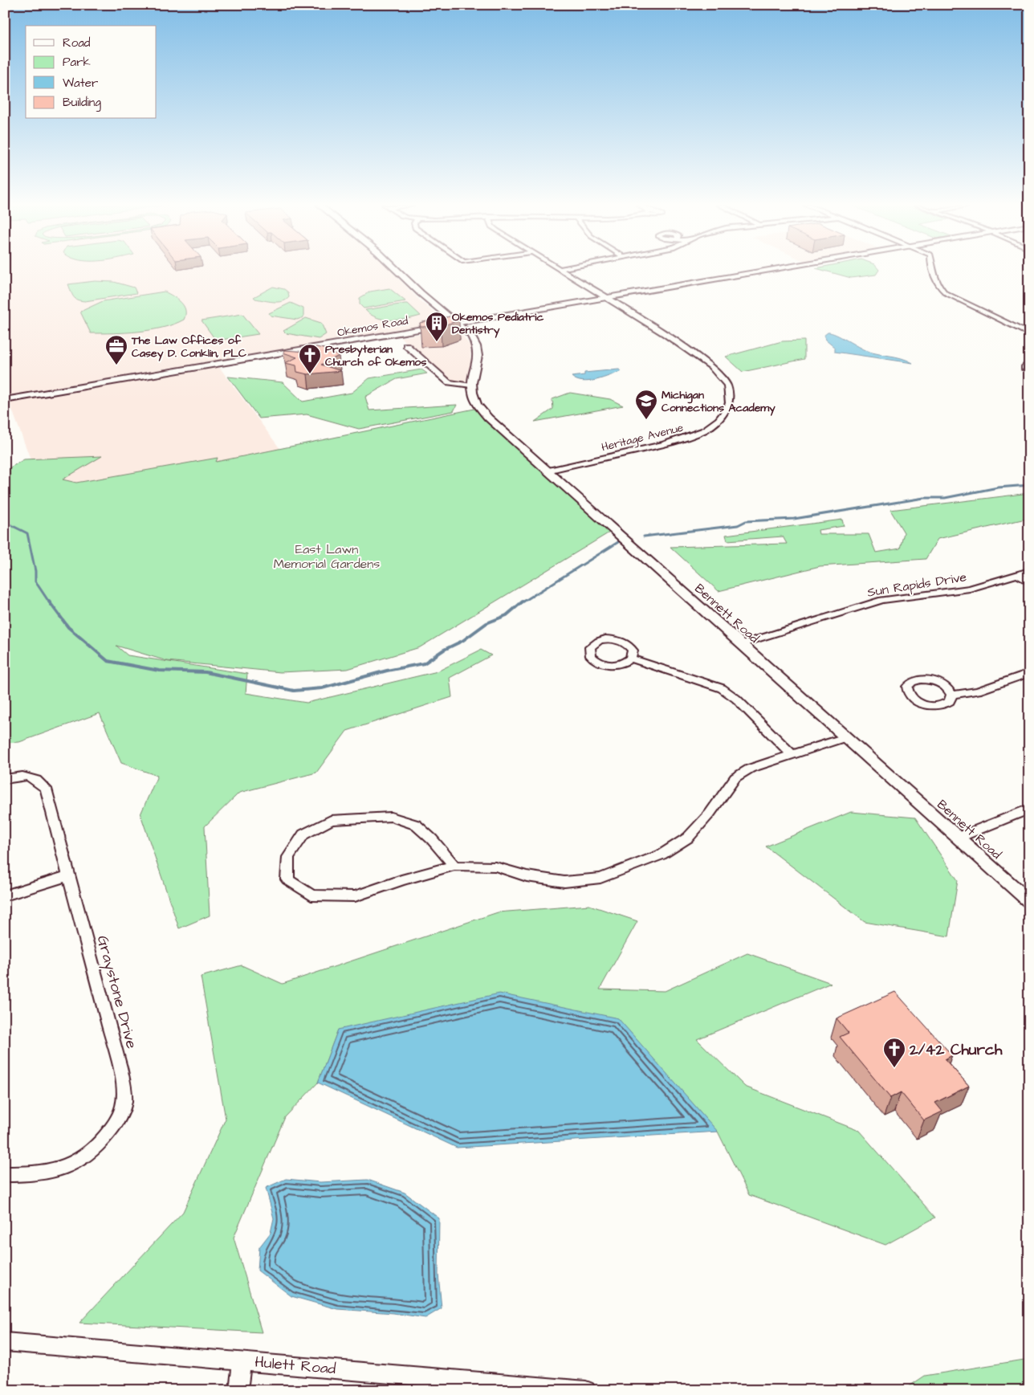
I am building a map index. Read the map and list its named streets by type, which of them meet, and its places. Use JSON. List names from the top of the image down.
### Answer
{
  "streets": {
    "main road": ["Okemos Road"],
    "street": [
      "Heritage Avenue",
      "Sun Rapids Drive",
      "Bennett Road",
      "Graystone Drive",
      "Hulett Road"
    ]
  },
  "crossings": [
    ["Okemos Road", "Heritage Avenue"],
    ["Heritage Avenue", "Bennett Road"],
    ["Sun Rapids Drive", "Bennett Road"]
  ],
  "parks": ["East Lawn Memorial Gardens"],
  "places": {
    "building": ["Okemos Pediatric Dentistry"],
    "office": ["The Law Offices of Casey D. Conklin, PLC"],
    "church": ["Presbyterian Church of Okemos", "2/42 Church"],
    "school or university": ["Michigan Connections Academy"]
  },
  "legend": [
    "Road",
    "Park",
    "Water",
    "Building"
  ]
}
